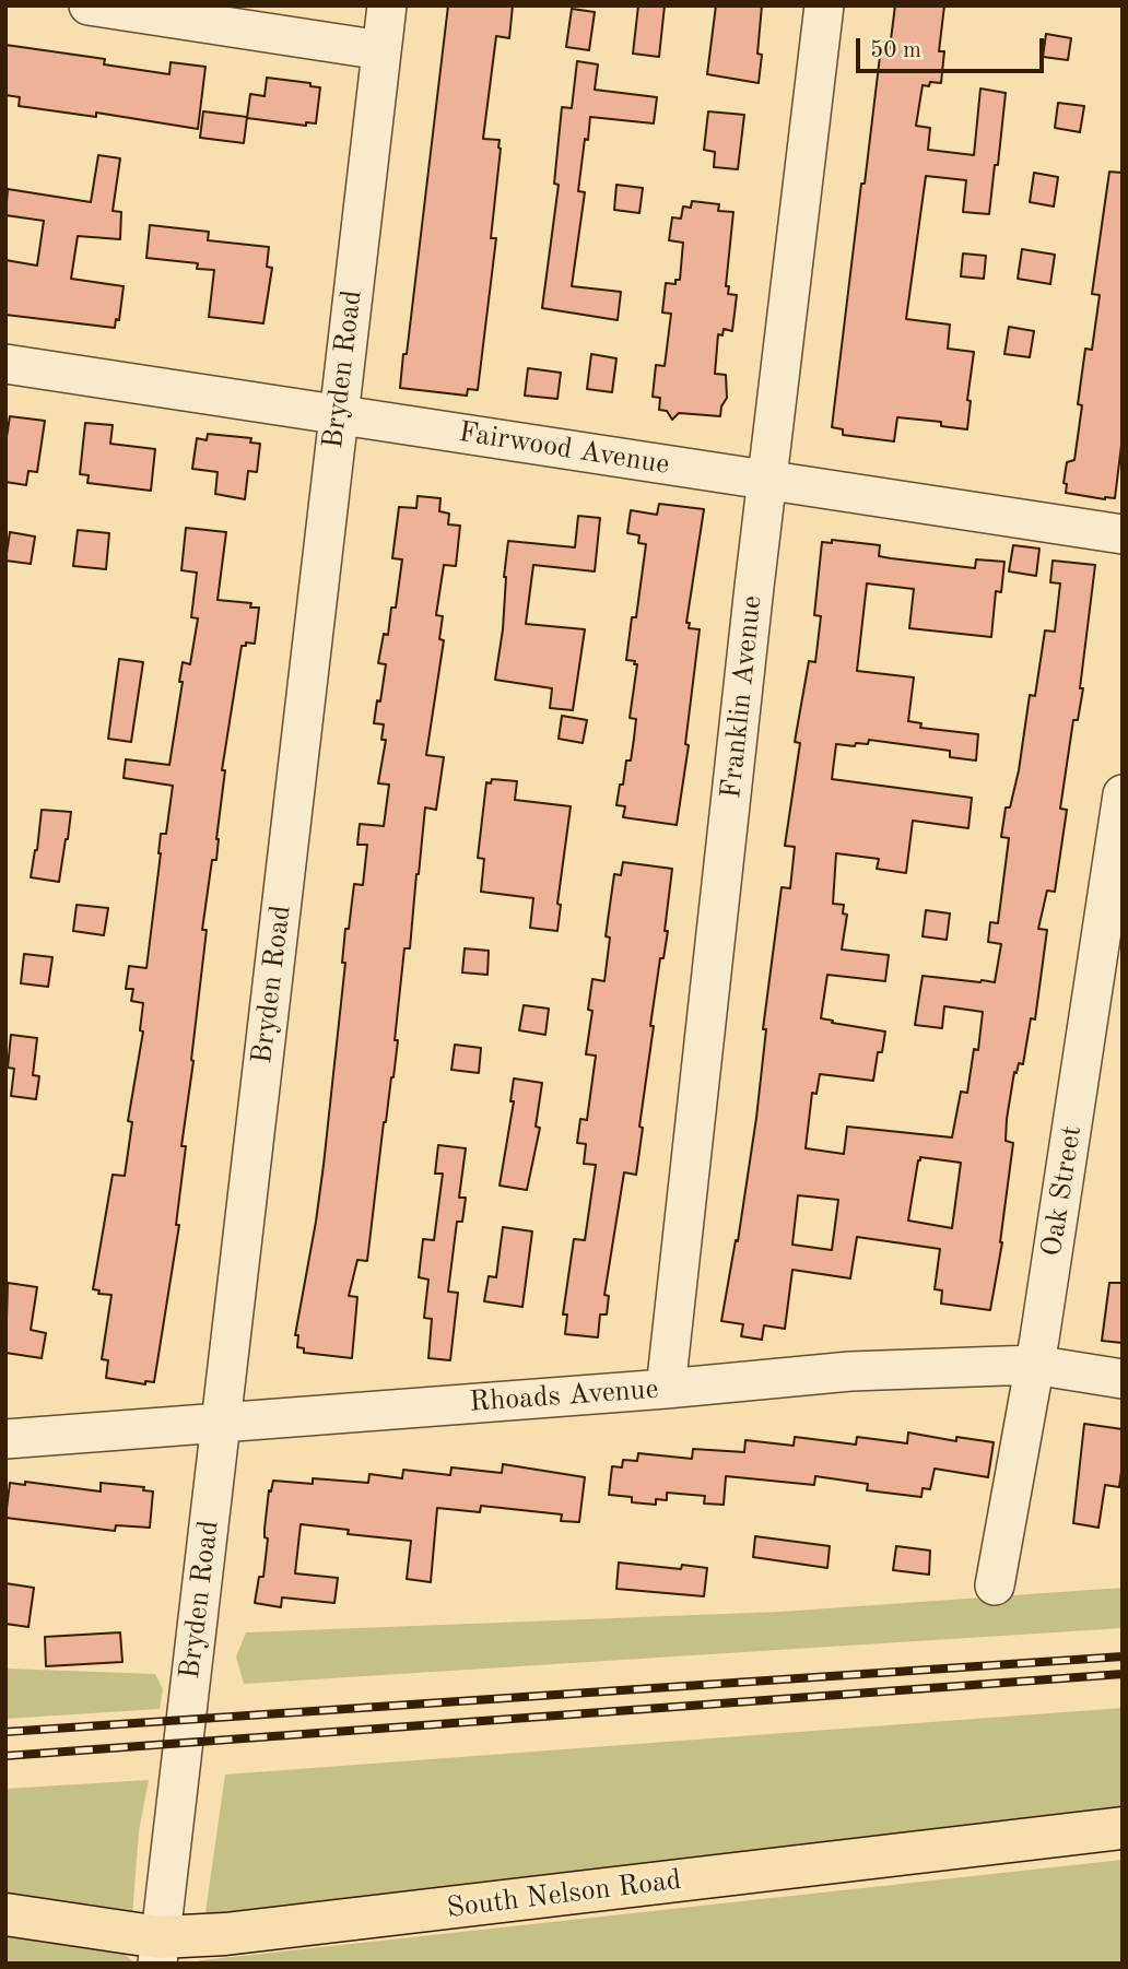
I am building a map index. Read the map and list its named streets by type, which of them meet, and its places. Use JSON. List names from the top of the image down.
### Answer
{
  "streets": {
    "main road": ["South Nelson Road"],
    "street": [
      "Bryden Road",
      "Fairwood Avenue",
      "Franklin Avenue",
      "Oak Street",
      "Rhoads Avenue"
    ]
  },
  "crossings": [
    ["Bryden Road", "Fairwood Avenue"],
    ["Bryden Road", "Rhoads Avenue"],
    ["Bryden Road", "South Nelson Road"],
    ["Fairwood Avenue", "Franklin Avenue"],
    ["Franklin Avenue", "Rhoads Avenue"],
    ["Oak Street", "Rhoads Avenue"]
  ],
  "scale_bar": "50 m"
}
